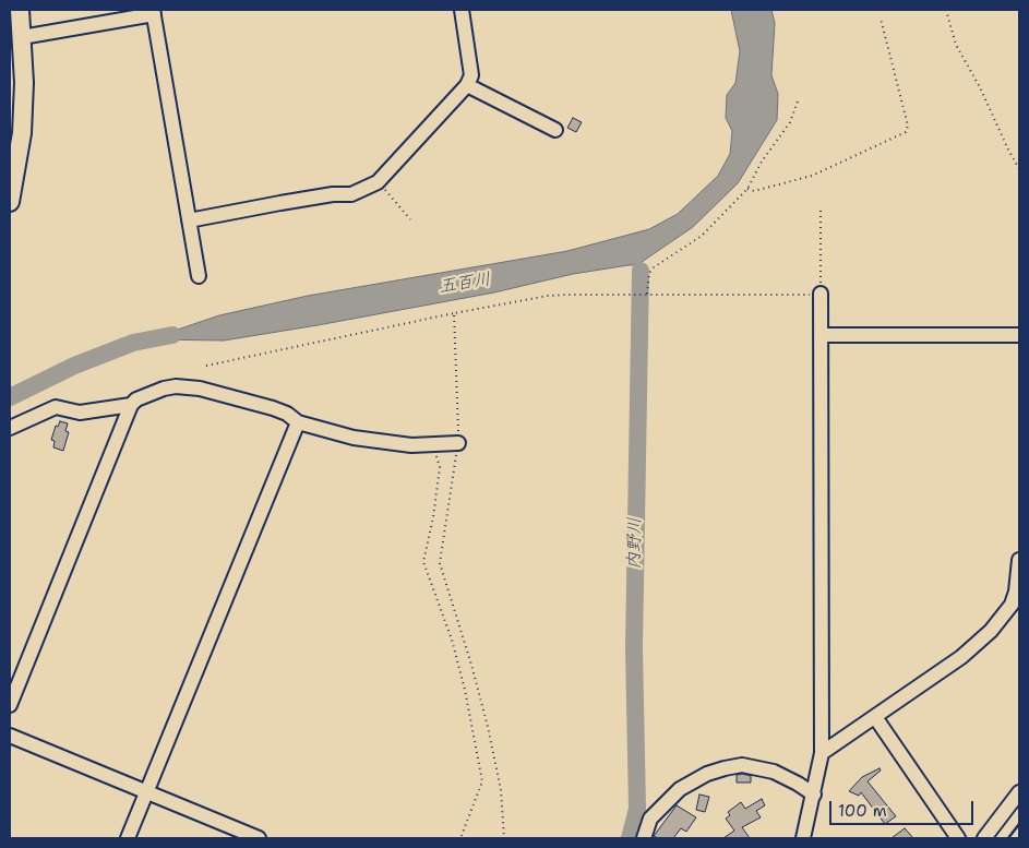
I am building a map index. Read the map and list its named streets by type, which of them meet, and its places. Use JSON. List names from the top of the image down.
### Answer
{
  "water": ["五百川", "内野川"],
  "scale_bar": "100 m"
}
